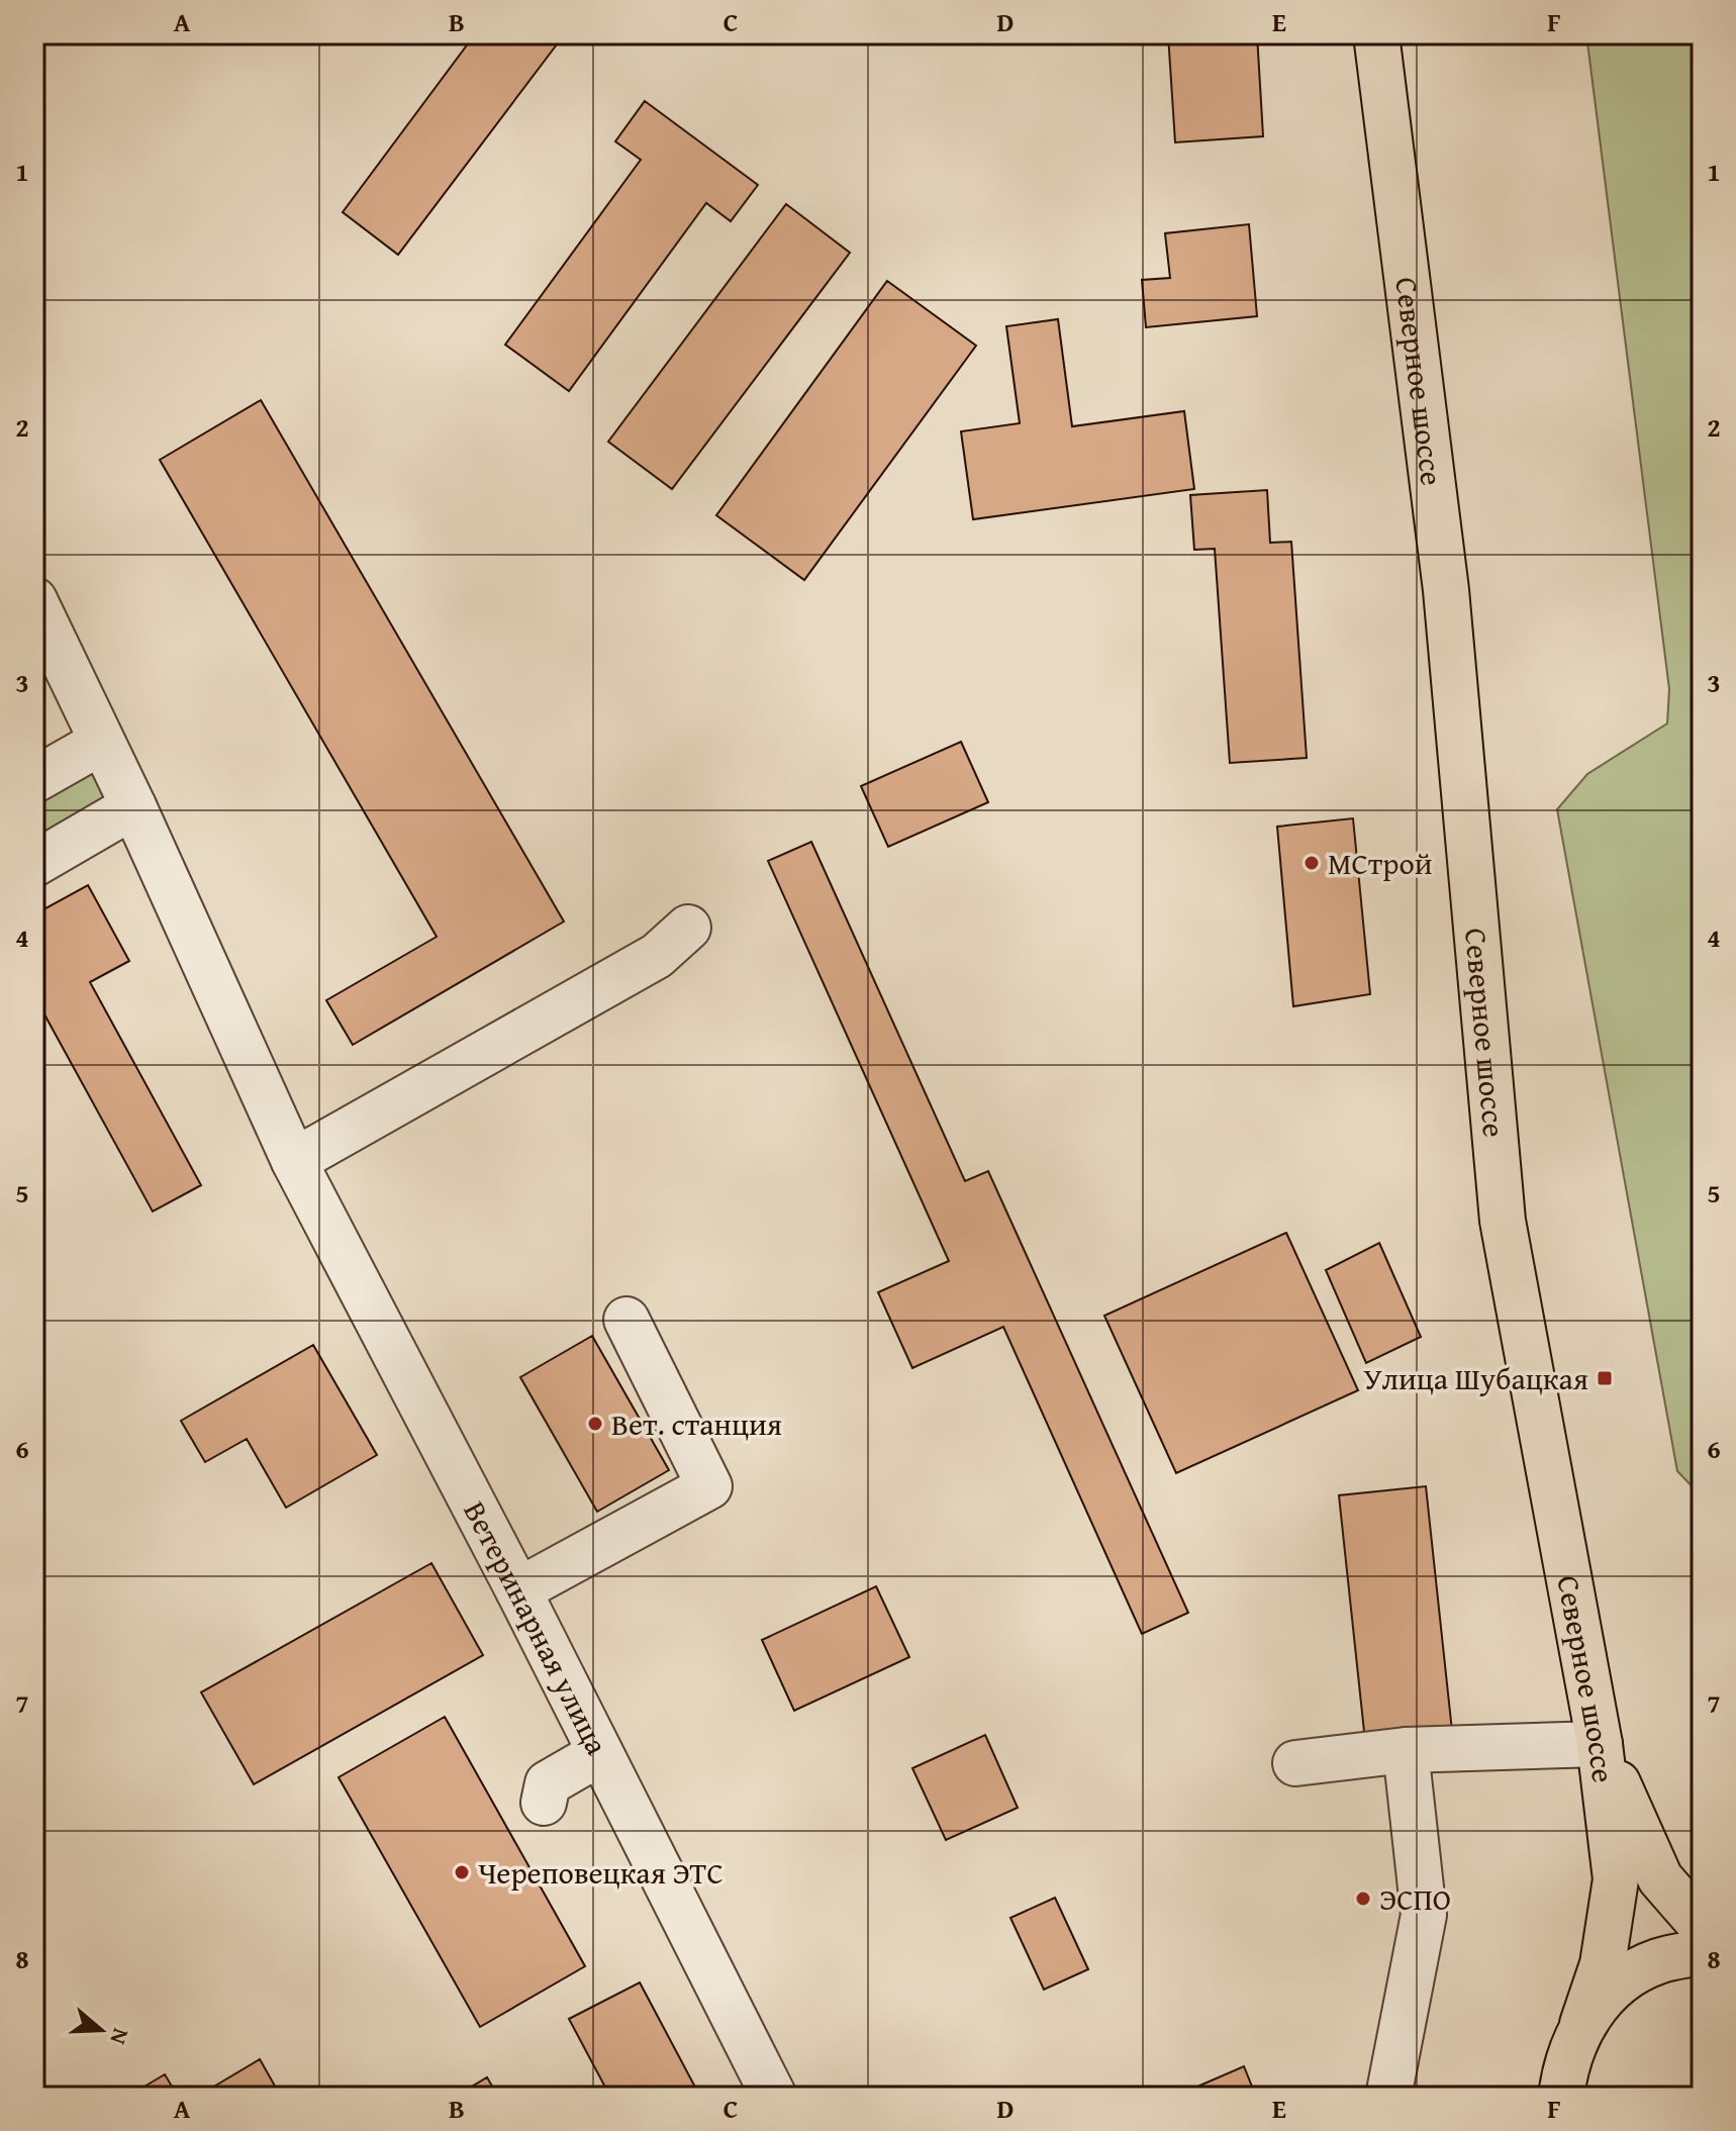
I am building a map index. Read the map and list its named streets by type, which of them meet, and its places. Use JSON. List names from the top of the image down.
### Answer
{
  "streets": {
    "main road": ["Северное шоссе"],
    "street": ["Ветеринарная улица"]
  },
  "places": {
    "other": [
      "МСтрой",
      "Вет. станция",
      "Череповецкая ЭТС",
      "ЭСПО"
    ],
    "transit": ["Улица Шубацкая"]
  },
  "north": "right",
  "grid": {
    "columns": [
      "A",
      "B",
      "C",
      "D",
      "E",
      "F"
    ],
    "rows": [
      "1",
      "2",
      "3",
      "4",
      "5",
      "6",
      "7",
      "8"
    ]
  }
}
